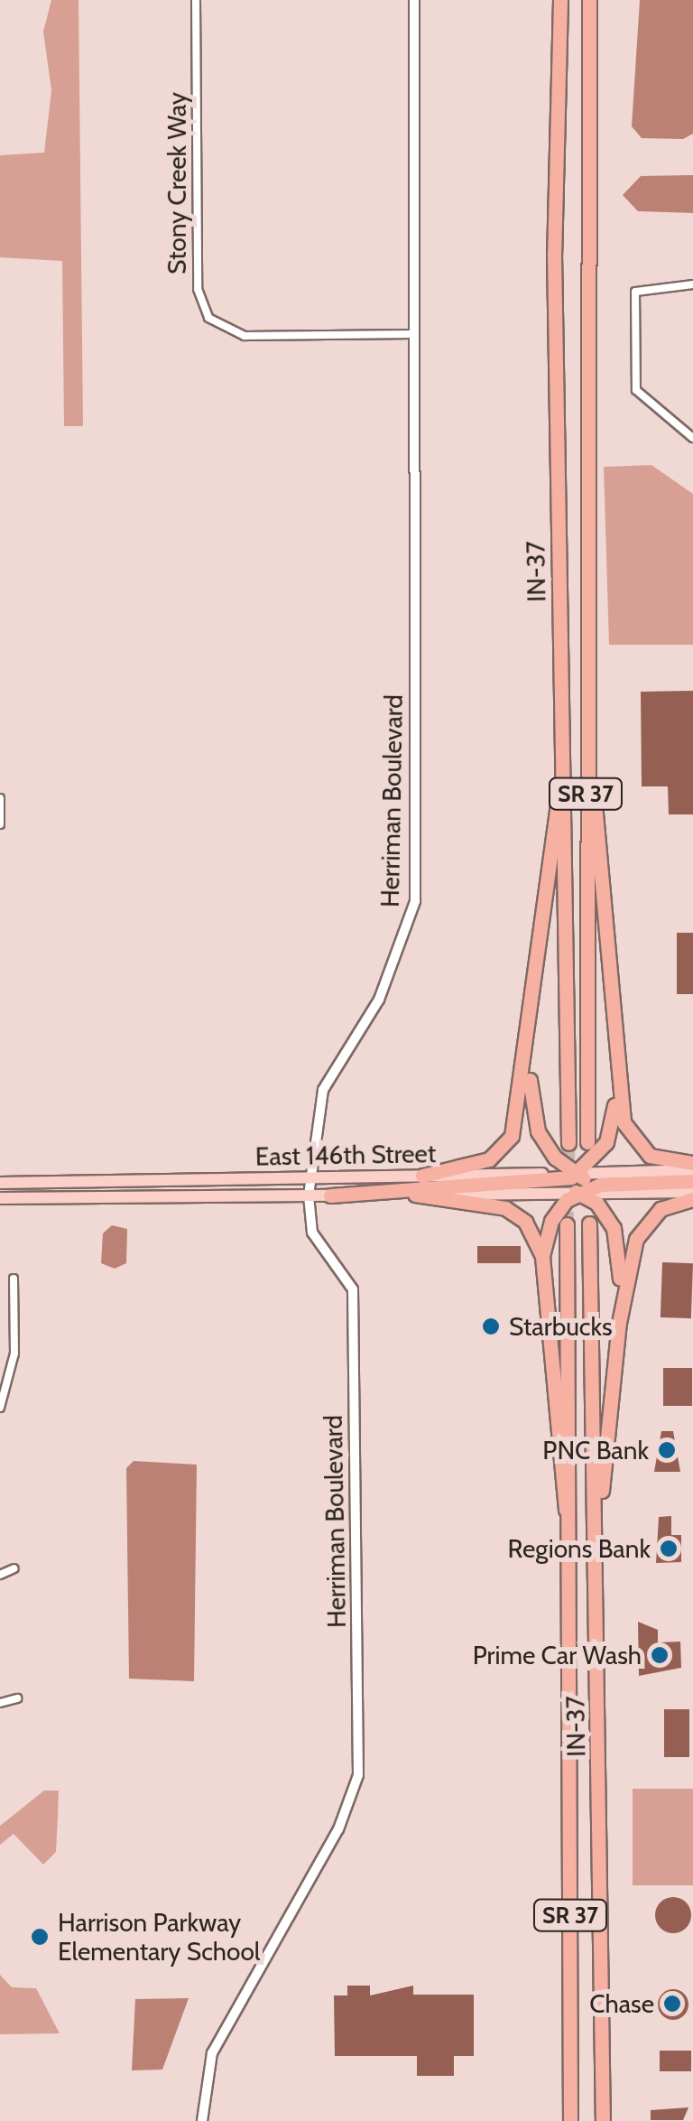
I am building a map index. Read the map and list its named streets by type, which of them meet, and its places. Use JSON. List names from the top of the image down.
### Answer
{
  "streets": {
    "highway": ["IN-37", "SR 37"],
    "main road": ["East 146th Street"],
    "street": ["Stony Creek Way", "Herriman Boulevard"]
  },
  "crossings": [
    ["Stony Creek Way", "Herriman Boulevard"],
    ["Herriman Boulevard", "East 146th Street"]
  ],
  "places": [
    "Starbucks",
    "PNC Bank",
    "Regions Bank",
    "Prime Car Wash",
    "Harrison Parkway Elementary School",
    "Chase"
  ]
}
